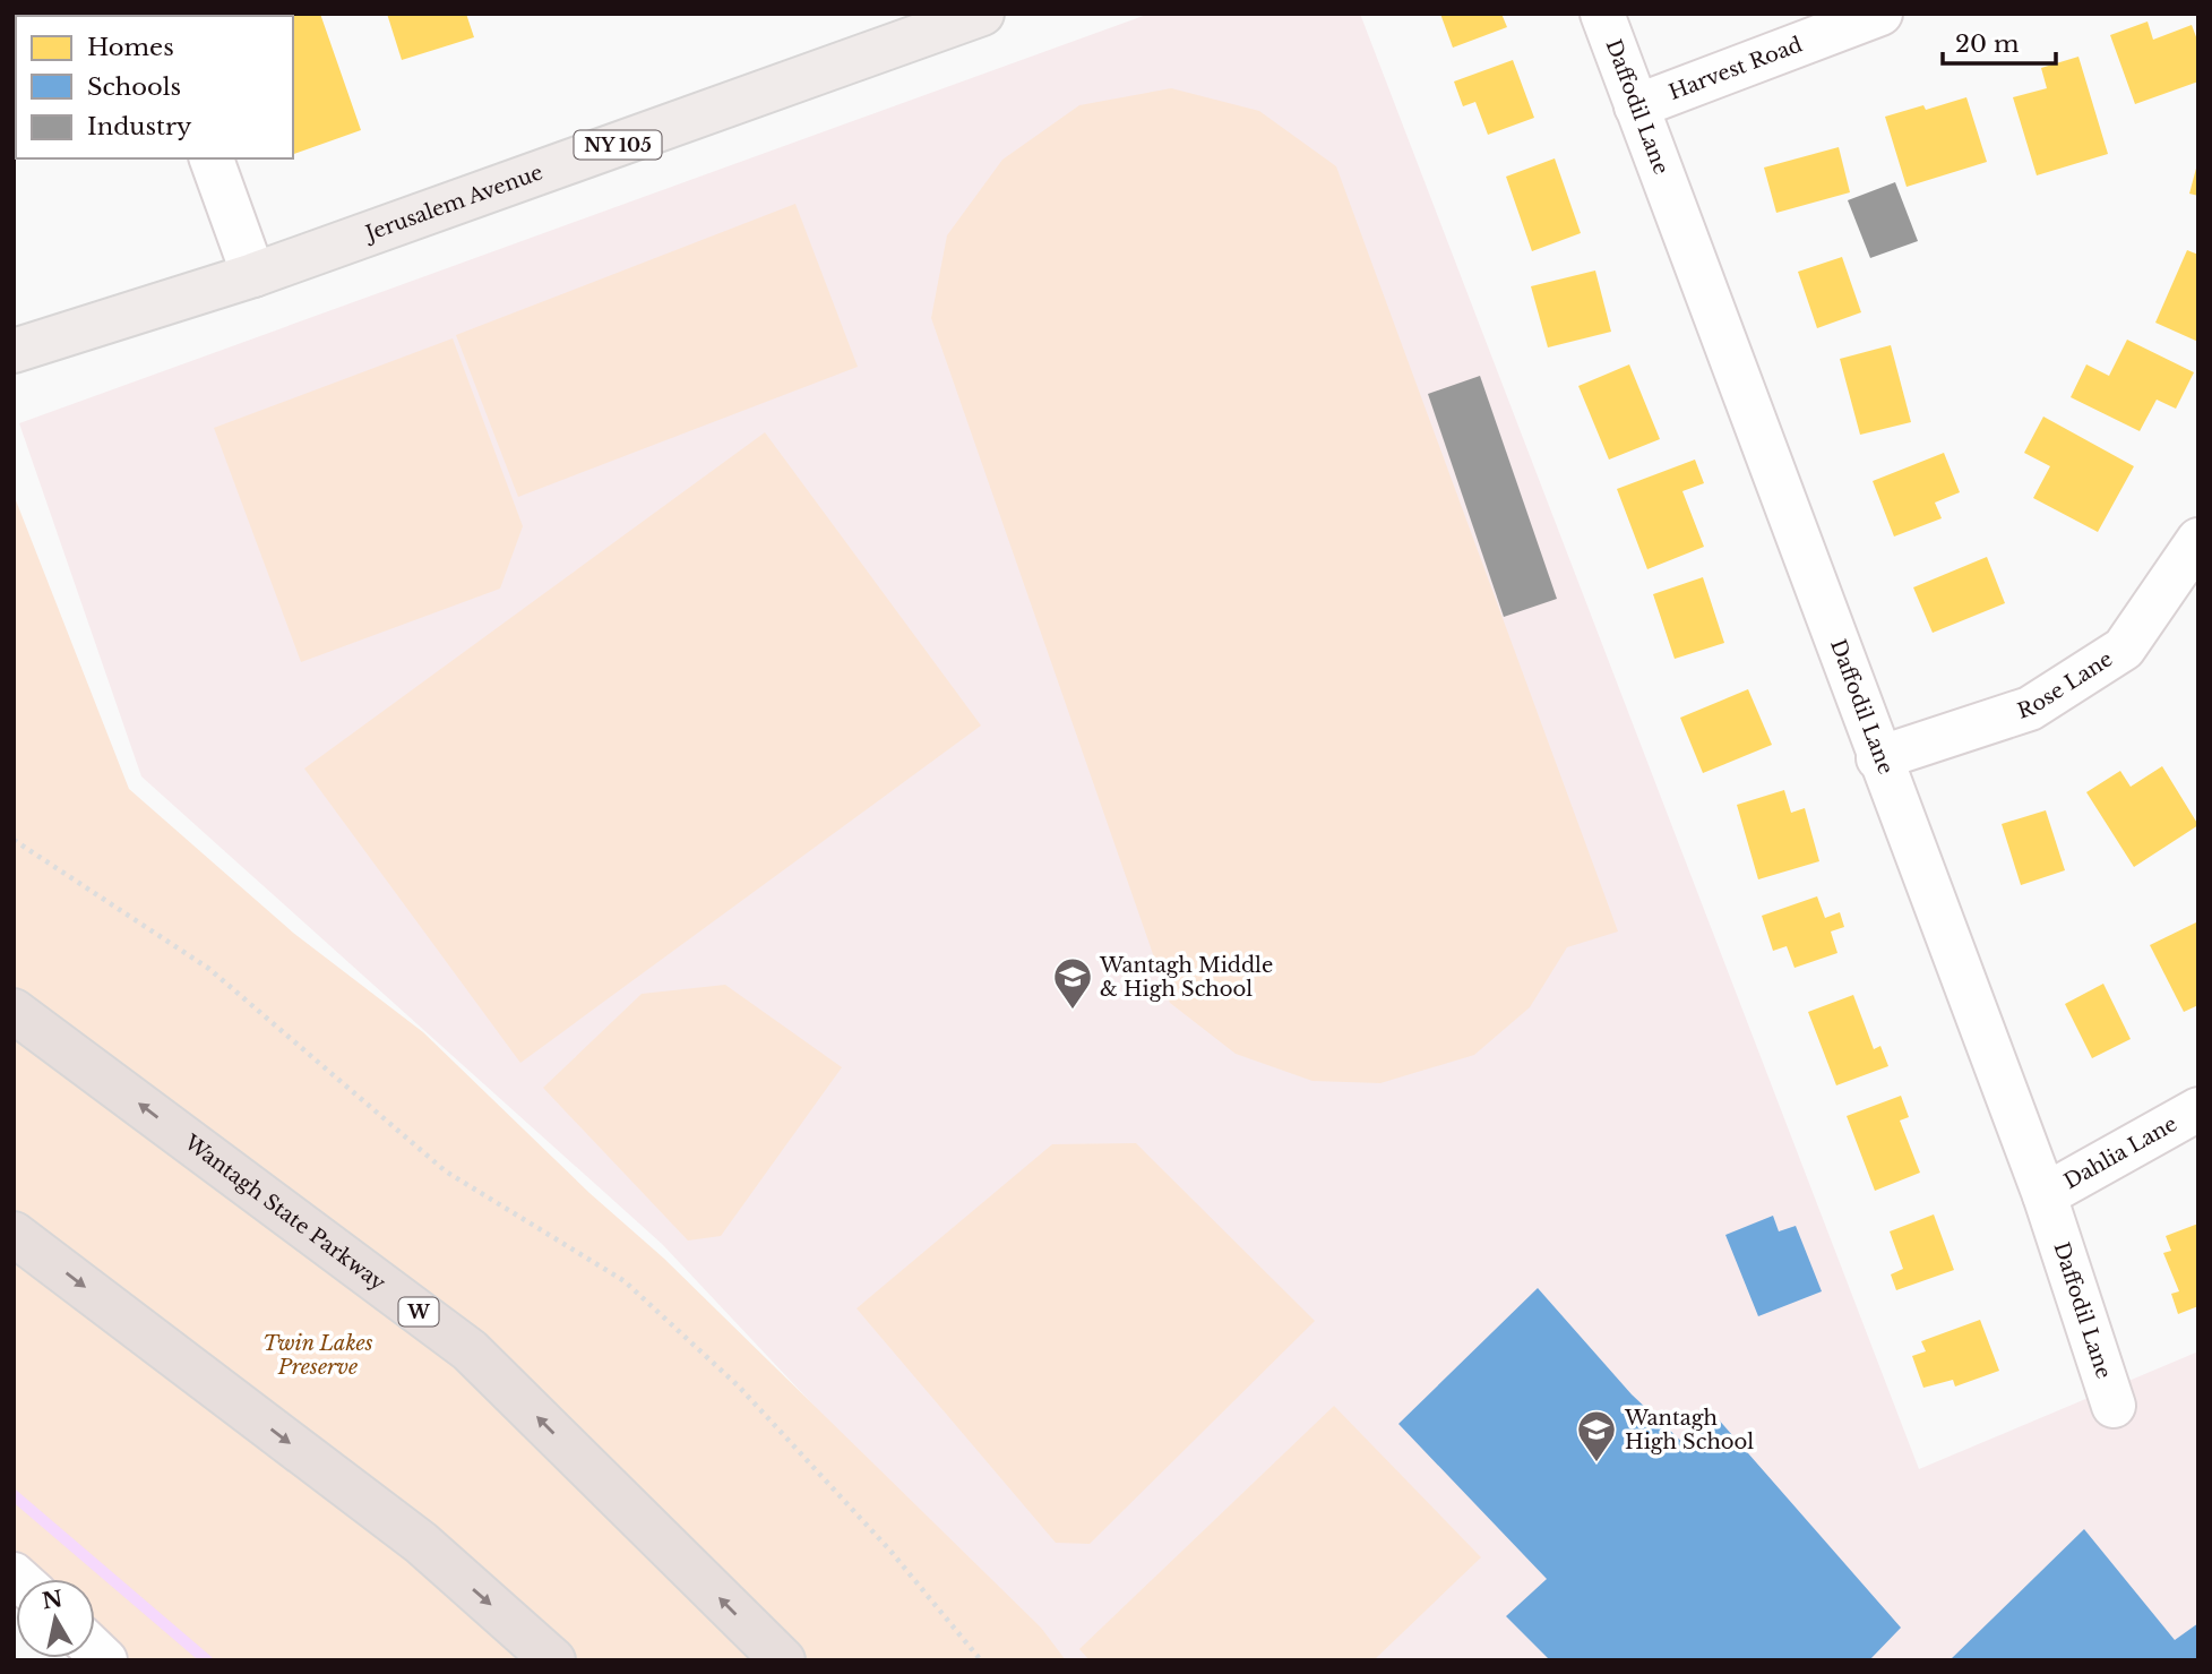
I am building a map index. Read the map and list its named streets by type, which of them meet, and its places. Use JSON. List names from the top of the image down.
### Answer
{
  "streets": {
    "highway": ["Wantagh State Parkway", "W"],
    "main road": ["NY 105", "Jerusalem Avenue"],
    "street": [
      "Harvest Road",
      "Daffodil Lane",
      "Rose Lane",
      "Dahlia Lane"
    ]
  },
  "crossings": [
    ["Harvest Road", "Daffodil Lane"],
    ["Daffodil Lane", "Rose Lane"],
    ["Daffodil Lane", "Dahlia Lane"]
  ],
  "parks": ["Twin Lakes Preserve"],
  "places": {
    "school or university": ["Wantagh Middle & High School", "Wantagh High School"]
  },
  "legend": ["Homes", "Schools", "Industry"],
  "scale_bar": "20 m",
  "north": "top"
}
